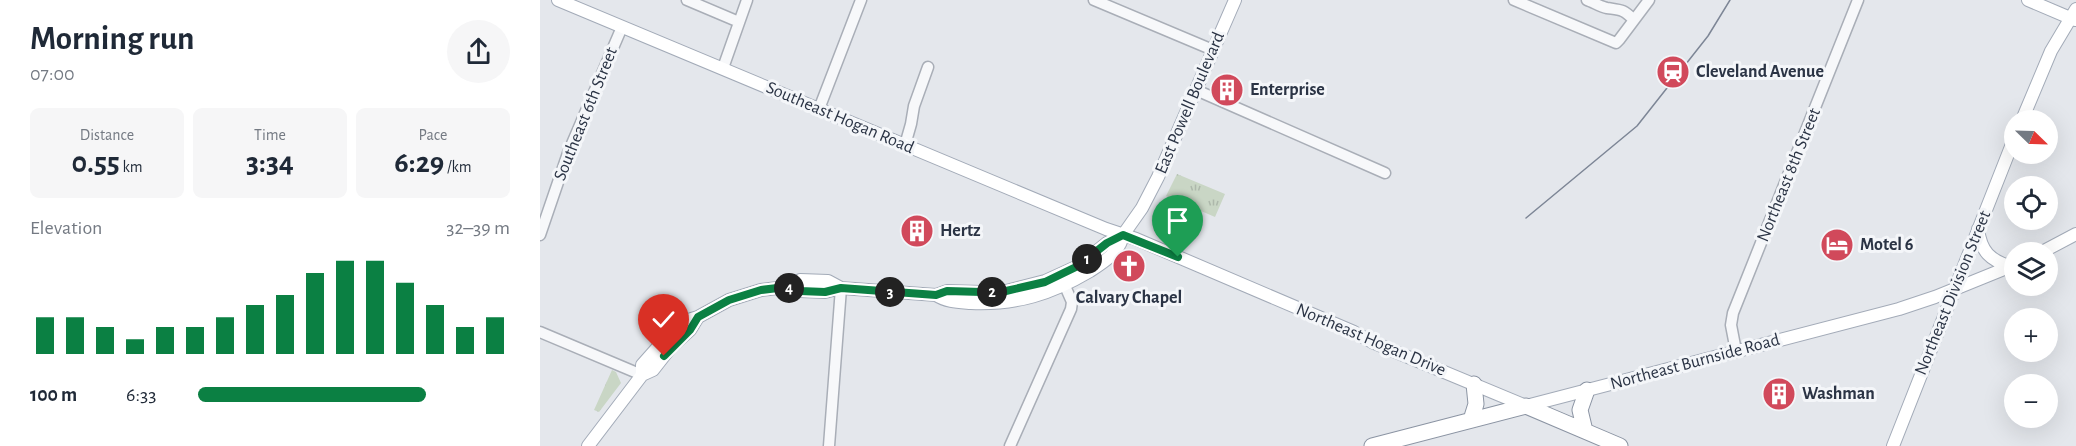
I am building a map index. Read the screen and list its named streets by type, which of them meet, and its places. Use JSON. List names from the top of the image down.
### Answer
{
  "streets": {
    "highway": ["Northeast Hogan Drive", "Northeast Burnside Road"],
    "main road": ["East Powell Boulevard", "Southeast Hogan Road", "Northeast Division Street"],
    "street": ["Southeast 6th Street", "Northeast 8th Street"]
  },
  "crossings": [
    ["East Powell Boulevard", "Southeast Hogan Road"],
    ["East Powell Boulevard", "Northeast Hogan Drive"],
    ["Southeast 6th Street", "Southeast Hogan Road"],
    ["Southeast Hogan Road", "Northeast Hogan Drive"],
    ["Northeast 8th Street", "Northeast Burnside Road"],
    ["Northeast Division Street", "Northeast Burnside Road"],
    ["Northeast Hogan Drive", "Northeast Burnside Road"]
  ],
  "places": {
    "station": ["Cleveland Avenue"],
    "building": ["Enterprise", "Hertz", "Washman"],
    "hotel": ["Motel 6"],
    "church": ["Calvary Chapel"]
  },
  "north": "bottom right",
  "page": {
    "heading": ["Morning run", "07:00"],
    "stats": [
      ["Distance", "0.55 km"],
      ["Time", "3:34"],
      ["Pace", "6:29 /km"]
    ],
    "map_buttons": ["+", "−"],
    "chart": ["Elevation", "32–39 m"],
    "pins": [
      "1",
      "4",
      "2",
      "3"
    ],
    "list": [
      {
        "name": "100 m",
        "note": "6:33"
      }
    ]
  }
}
